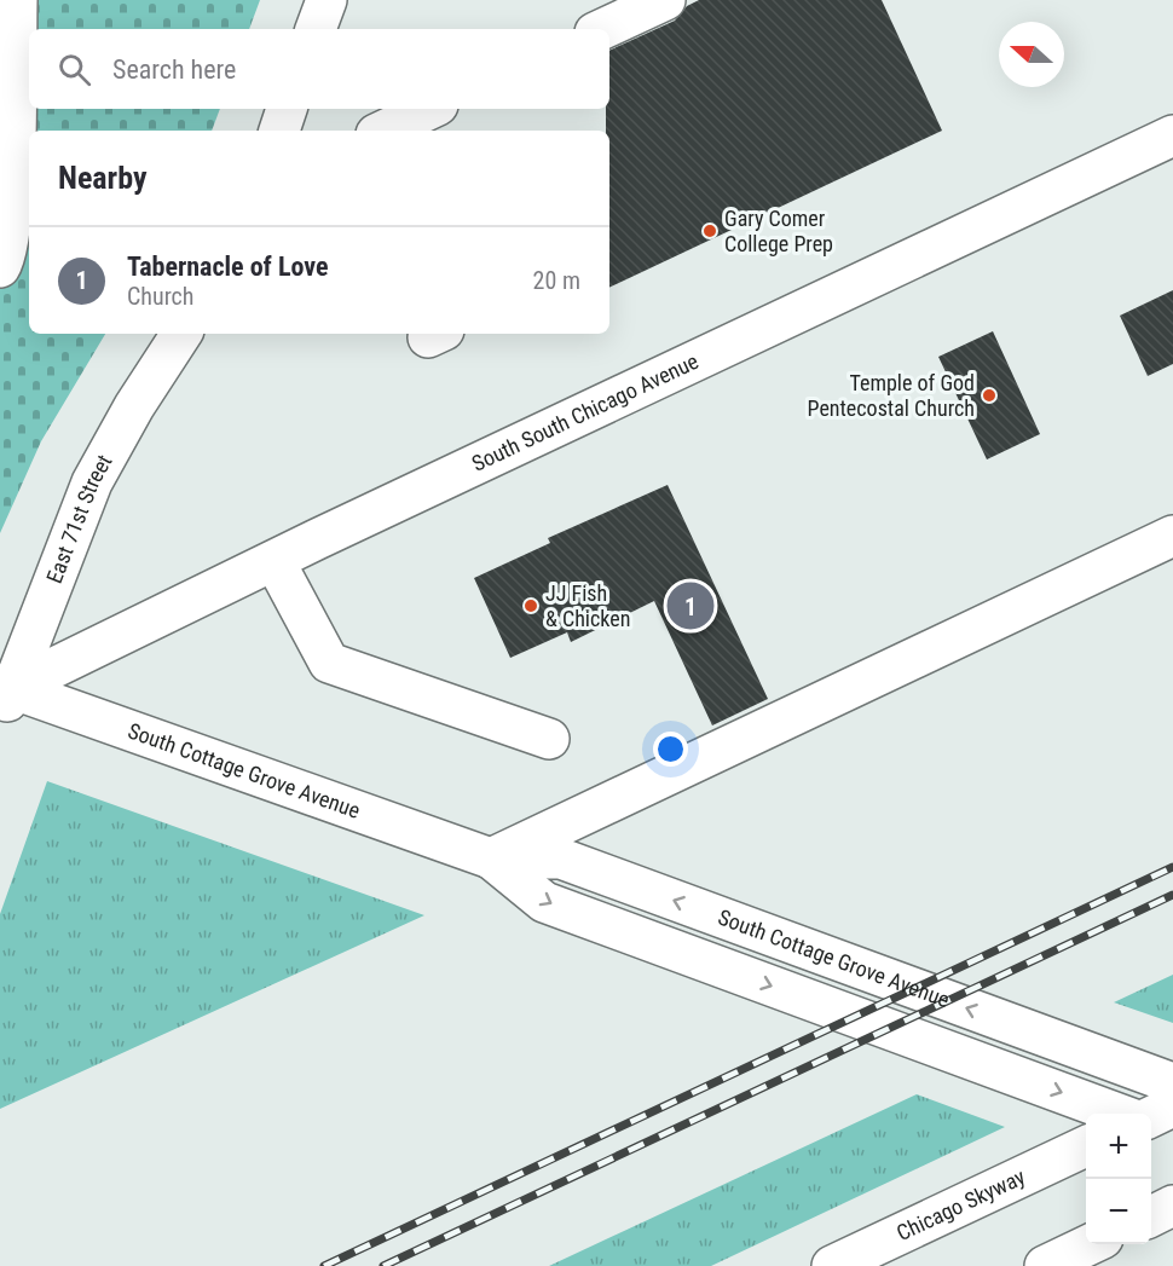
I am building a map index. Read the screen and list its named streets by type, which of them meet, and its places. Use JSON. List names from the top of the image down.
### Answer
{
  "streets": {
    "main road": [
      "South South Chicago Avenue",
      "East 71st Street",
      "South Cottage Grove Avenue",
      "Chicago Skyway"
    ]
  },
  "crossings": [
    ["South South Chicago Avenue", "East 71st Street"],
    ["South South Chicago Avenue", "South Cottage Grove Avenue"],
    ["East 71st Street", "South Cottage Grove Avenue"]
  ],
  "places": ["Gary Comer College Prep", "Temple of God Pentecostal Church", "JJ Fish & Chicken"],
  "north": "left",
  "page": {
    "search": "Search here",
    "heading": "Nearby",
    "list": [
      {
        "mark": "1",
        "name": "Tabernacle of Love",
        "note": "Church",
        "value": "20 m"
      }
    ],
    "pins": "1",
    "map_buttons": ["+", "−"]
  }
}
